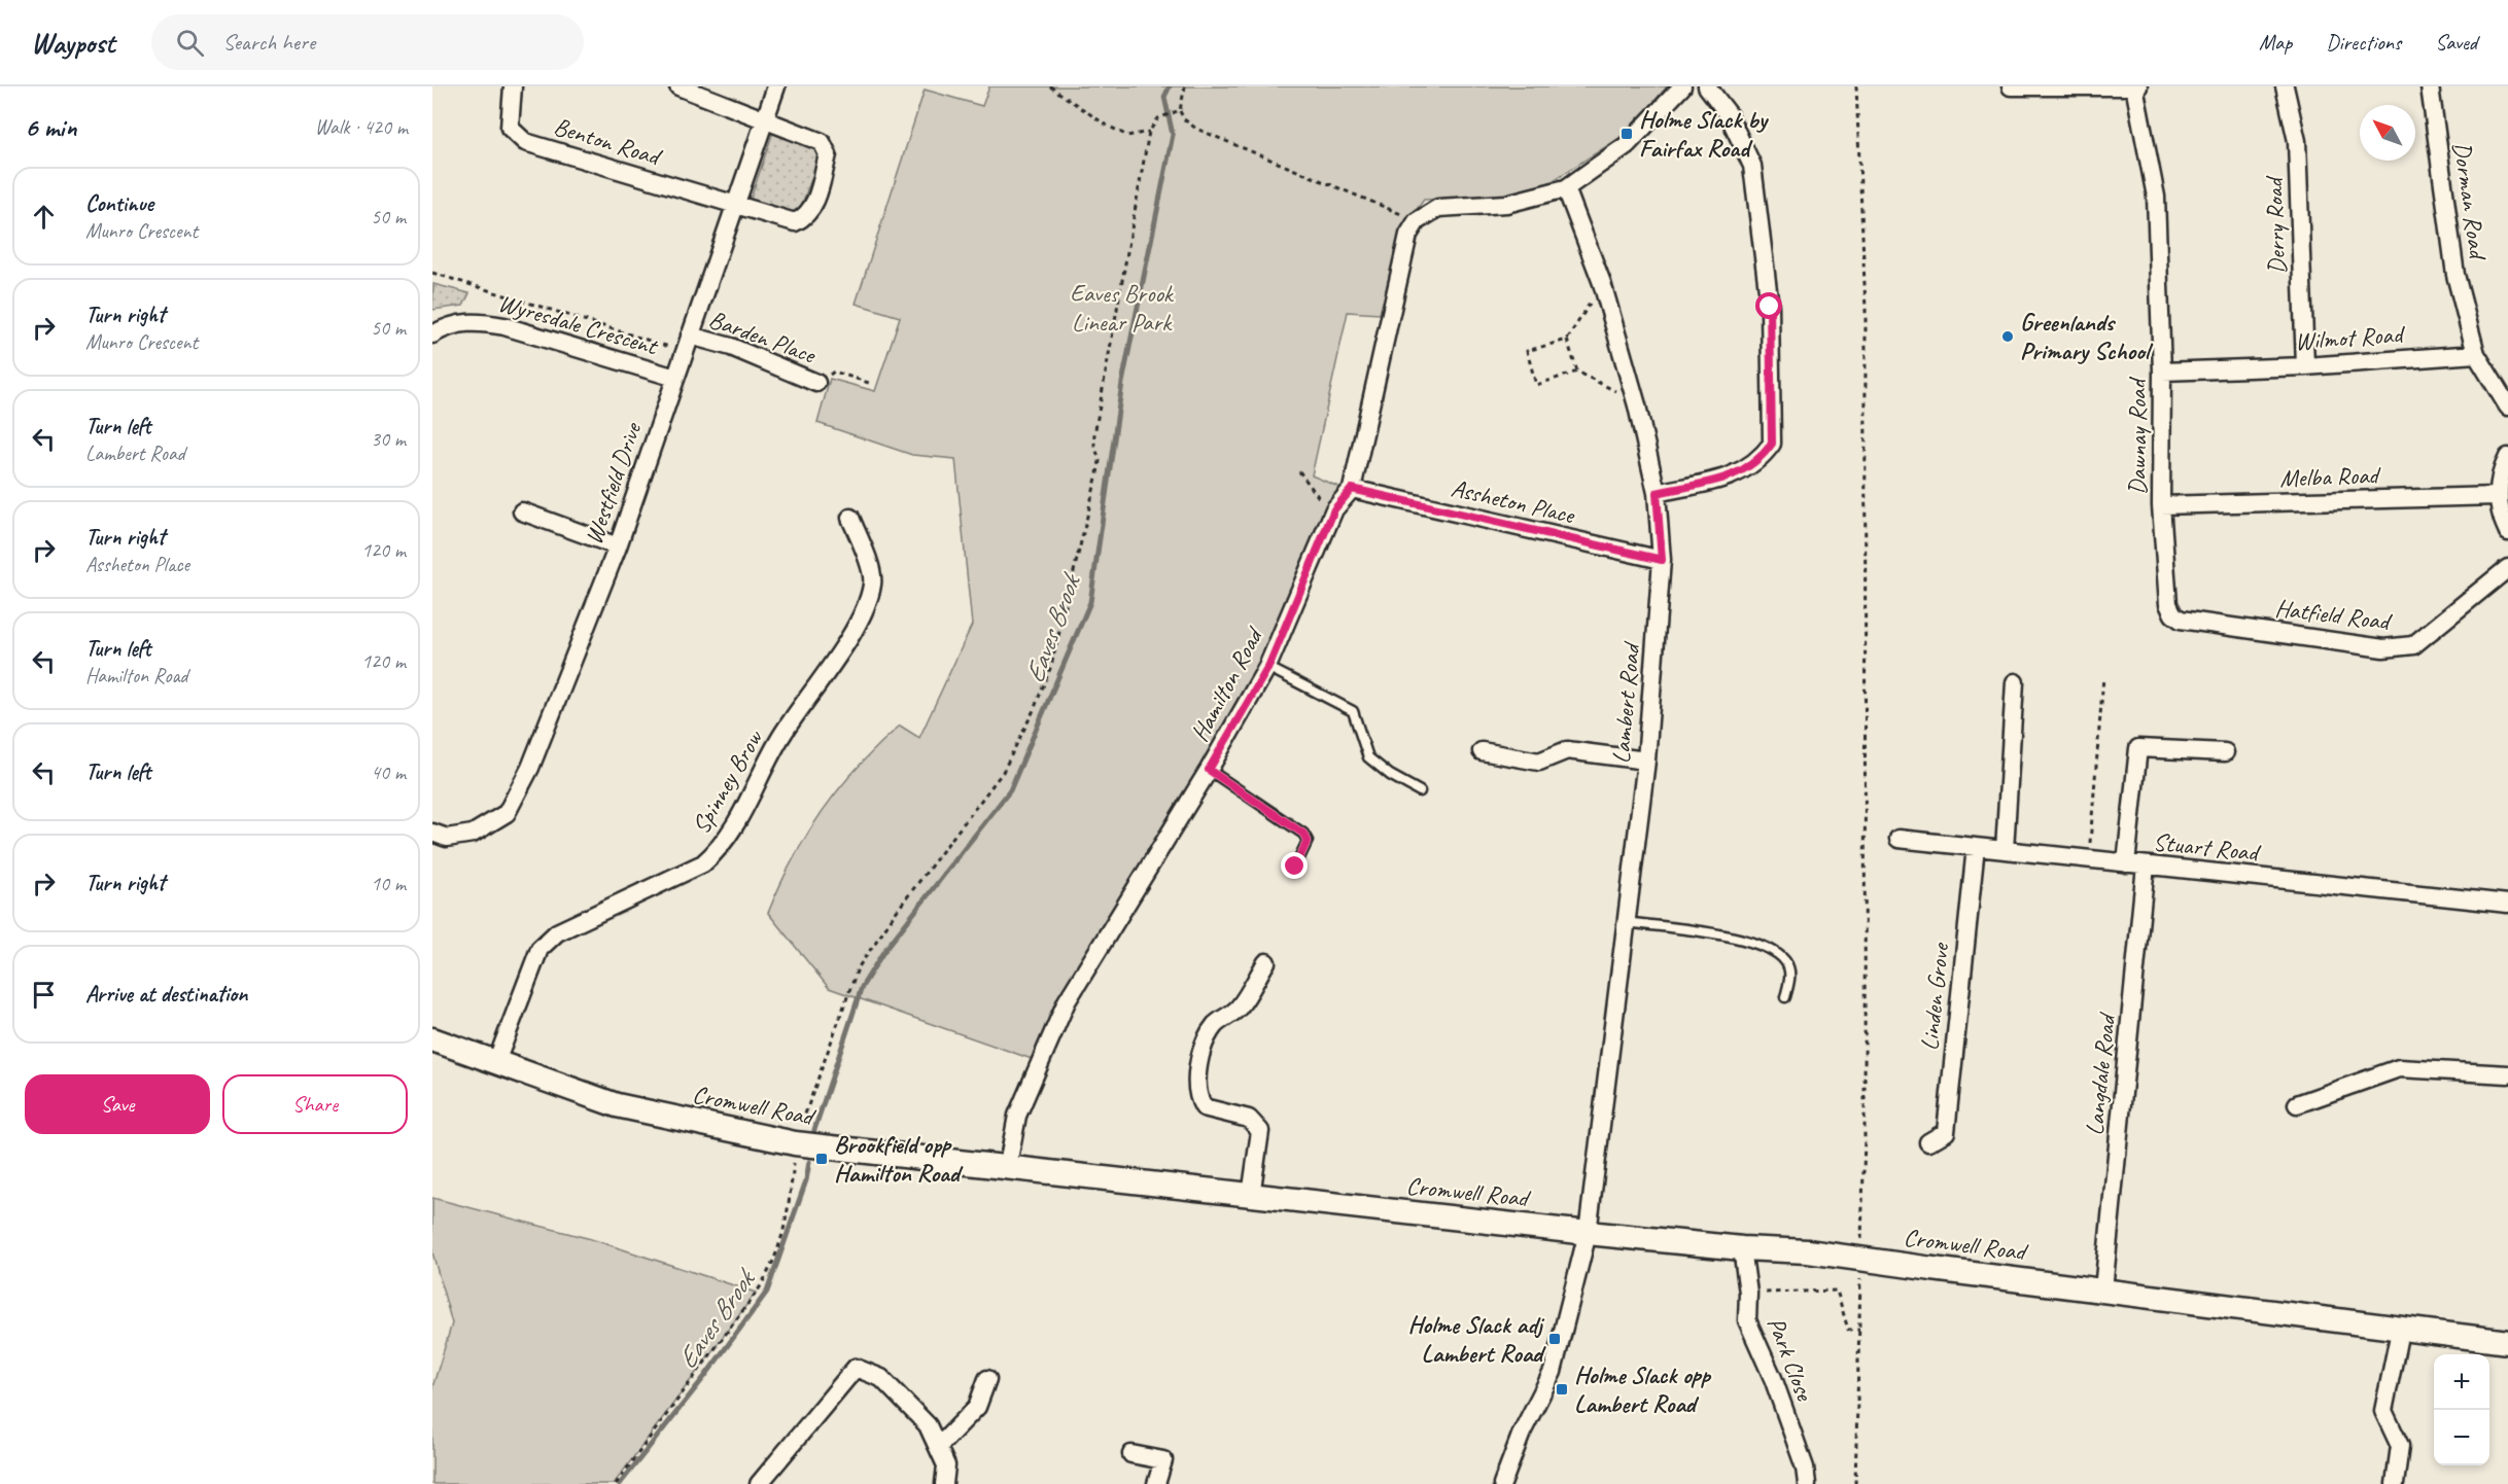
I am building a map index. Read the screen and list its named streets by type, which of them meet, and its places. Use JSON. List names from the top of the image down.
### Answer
{
  "streets": {
    "street": [
      "Benton Road",
      "Dorman Road",
      "Derry Road",
      "Wyresdale Crescent",
      "Barden Place",
      "Wilmot Road",
      "Dawnay Road",
      "Melba Road",
      "Westfield Drive",
      "Assheton Place",
      "Hatfield Road",
      "Hamilton Road",
      "Lambert Road",
      "Spinney Brow",
      "Stuart Road",
      "Linden Grove",
      "Langdale Road",
      "Cromwell Road",
      "Park Close"
    ]
  },
  "crossings": [
    ["Benton Road", "Westfield Drive"],
    ["Dorman Road", "Wilmot Road"],
    ["Derry Road", "Wilmot Road"],
    ["Wyresdale Crescent", "Westfield Drive"],
    ["Barden Place", "Westfield Drive"],
    ["Wilmot Road", "Dawnay Road"],
    ["Dawnay Road", "Melba Road"],
    ["Dawnay Road", "Hatfield Road"],
    ["Assheton Place", "Hamilton Road"],
    ["Assheton Place", "Lambert Road"],
    ["Hamilton Road", "Cromwell Road"],
    ["Lambert Road", "Cromwell Road"],
    ["Spinney Brow", "Cromwell Road"],
    ["Stuart Road", "Linden Grove"],
    ["Stuart Road", "Langdale Road"],
    ["Langdale Road", "Cromwell Road"],
    ["Cromwell Road", "Park Close"]
  ],
  "water": ["Eaves Brook"],
  "parks": ["Eaves Brook Linear Park"],
  "places": {
    "transit": [
      "Holme Slack by Fairfax Road",
      "Brookfield opp Hamilton Road",
      "Holme Slack adj Lambert Road",
      "Holme Slack opp Lambert Road"
    ],
    "other": ["Greenlands Primary School"]
  },
  "north": "top left",
  "page": {
    "header": "Waypost",
    "search": "Search here",
    "nav": ["Map", "Directions", "Saved"],
    "heading": ["6 min", "Walk · 420 m"],
    "list": [
      ["Continue", "Munro Crescent", "50 m"],
      ["Turn right", "Munro Crescent", "50 m"],
      ["Turn left", "Lambert Road", "30 m"],
      ["Turn right", "Assheton Place", "120 m"],
      ["Turn left", "Hamilton Road", "120 m"],
      ["Turn left", "40 m"],
      ["Turn right", "10 m"],
      "Arrive at destination"
    ],
    "buttons": ["Save", "Share"],
    "map_buttons": ["+", "−"]
  }
}
